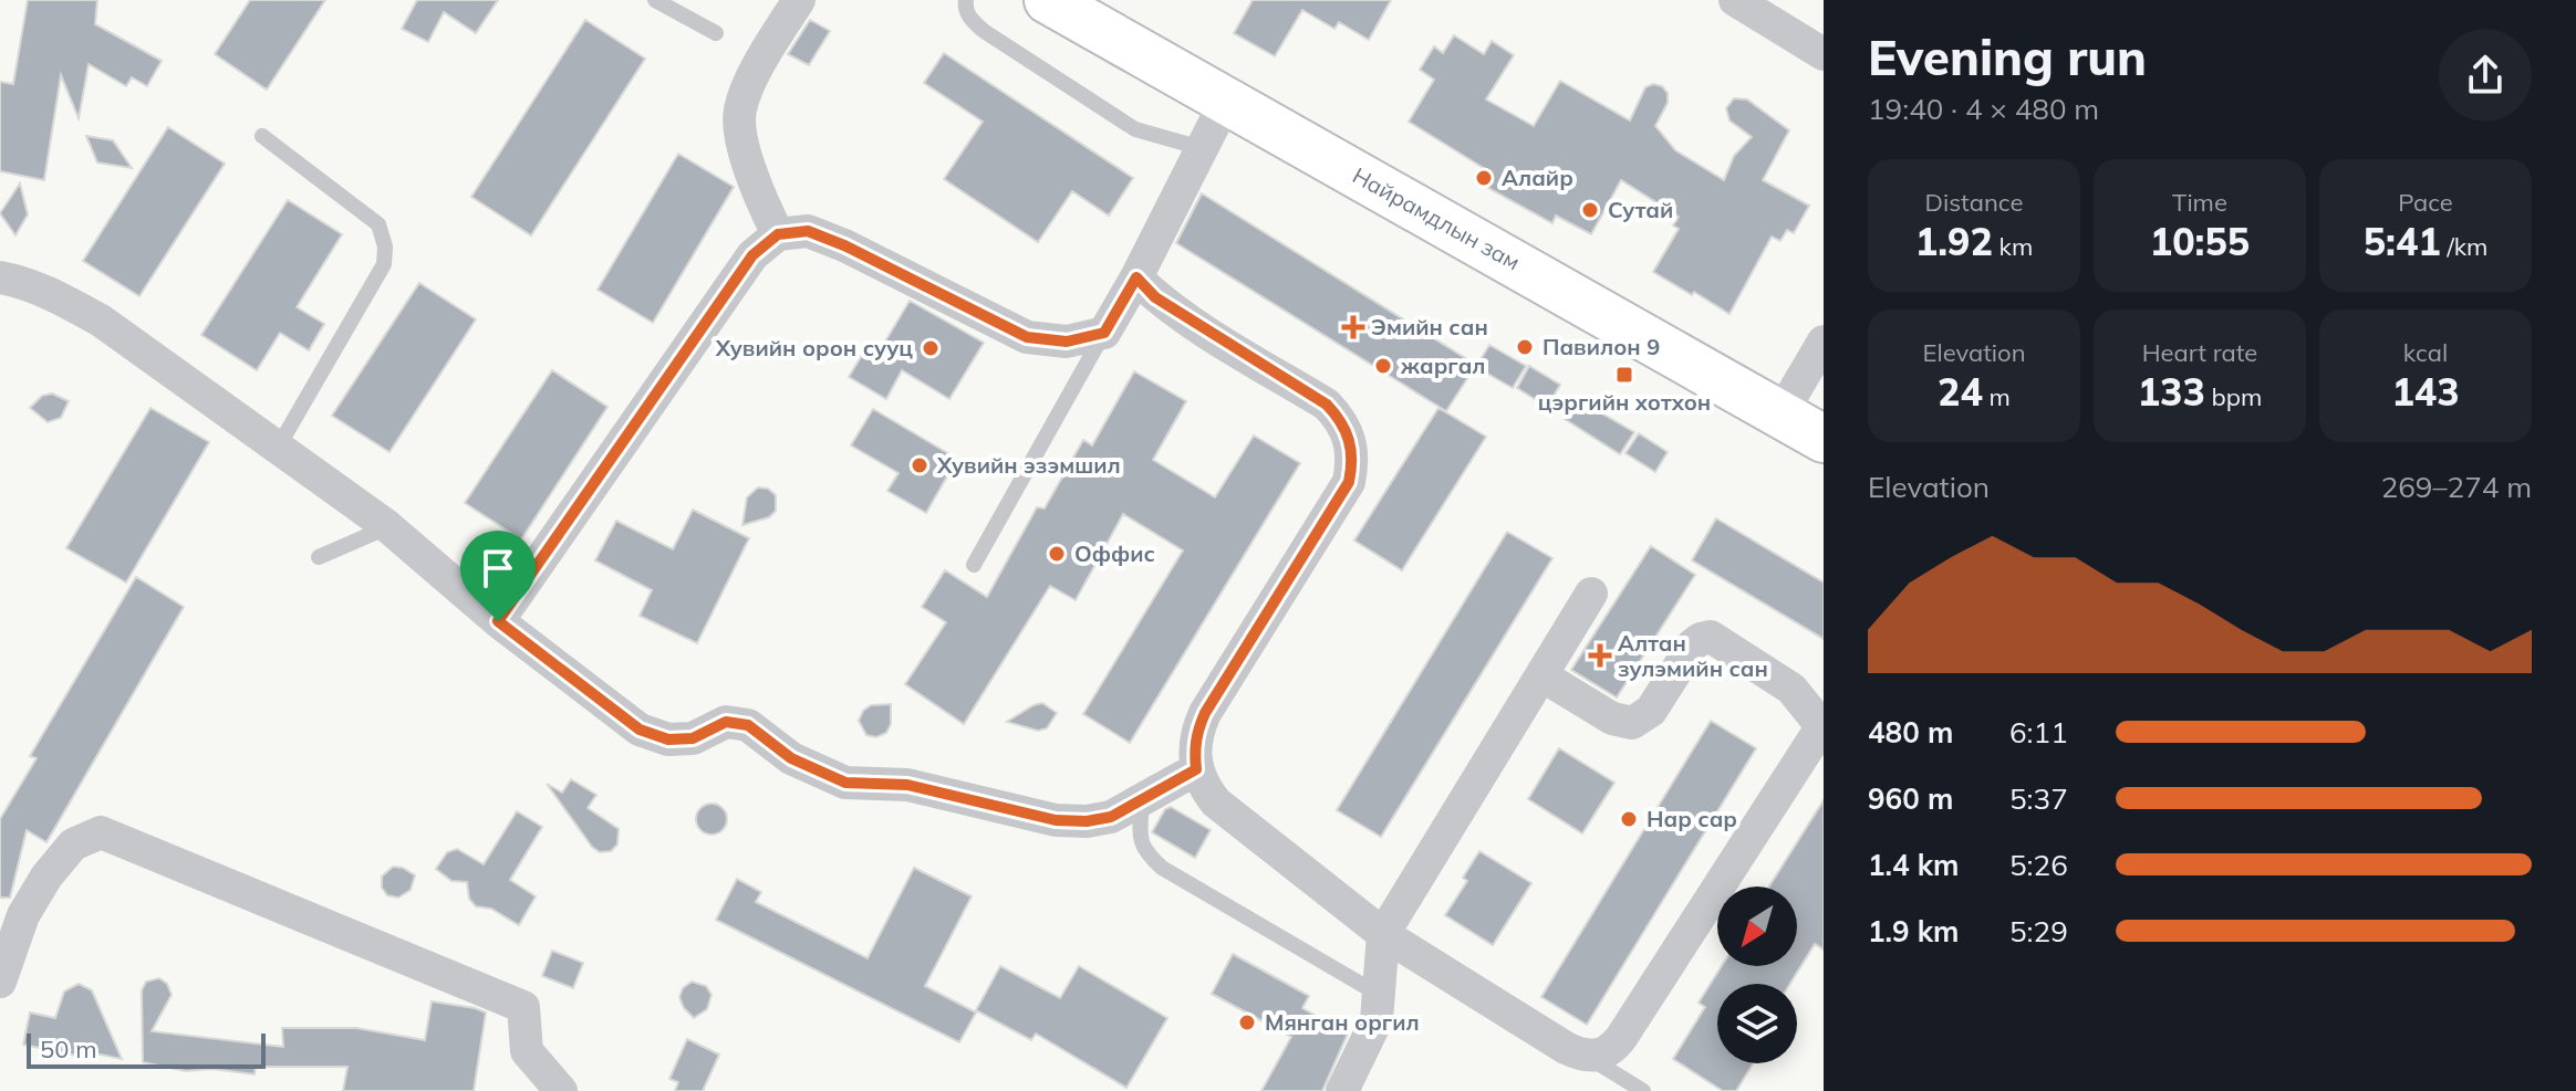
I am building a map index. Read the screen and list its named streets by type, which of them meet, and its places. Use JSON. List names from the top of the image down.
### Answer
{
  "streets": {
    "main road": ["Найрамдлын зам"]
  },
  "places": {
    "other": [
      "Алайр",
      "Сутай",
      "Павилон 9",
      "Хувийн орон сууц",
      "жаргал",
      "Хувийн эзэмшил",
      "Оффис",
      "Нар сар",
      "Мянган оргил"
    ],
    "health": ["Эмийн сан", "Алтан зулэмийн сан"],
    "transit": ["цэргийн хотхон"]
  },
  "scale_bar": "50 m",
  "north": "bottom left",
  "page": {
    "heading": ["Evening run", "19:40 · 4 × 480 m"],
    "stats": [
      ["Distance", "1.92 km"],
      ["Time", "10:55"],
      ["Pace", "5:41 /km"],
      ["Elevation", "24 m"],
      ["Heart rate", "133 bpm"],
      ["kcal", "143"]
    ],
    "chart": ["Elevation", "269–274 m"],
    "list": [
      {
        "name": "480 m",
        "note": "6:11"
      },
      {
        "name": "960 m",
        "note": "5:37"
      },
      {
        "name": "1.4 km",
        "note": "5:26"
      },
      {
        "name": "1.9 km",
        "note": "5:29"
      }
    ],
    "scale": "50 m"
  }
}
